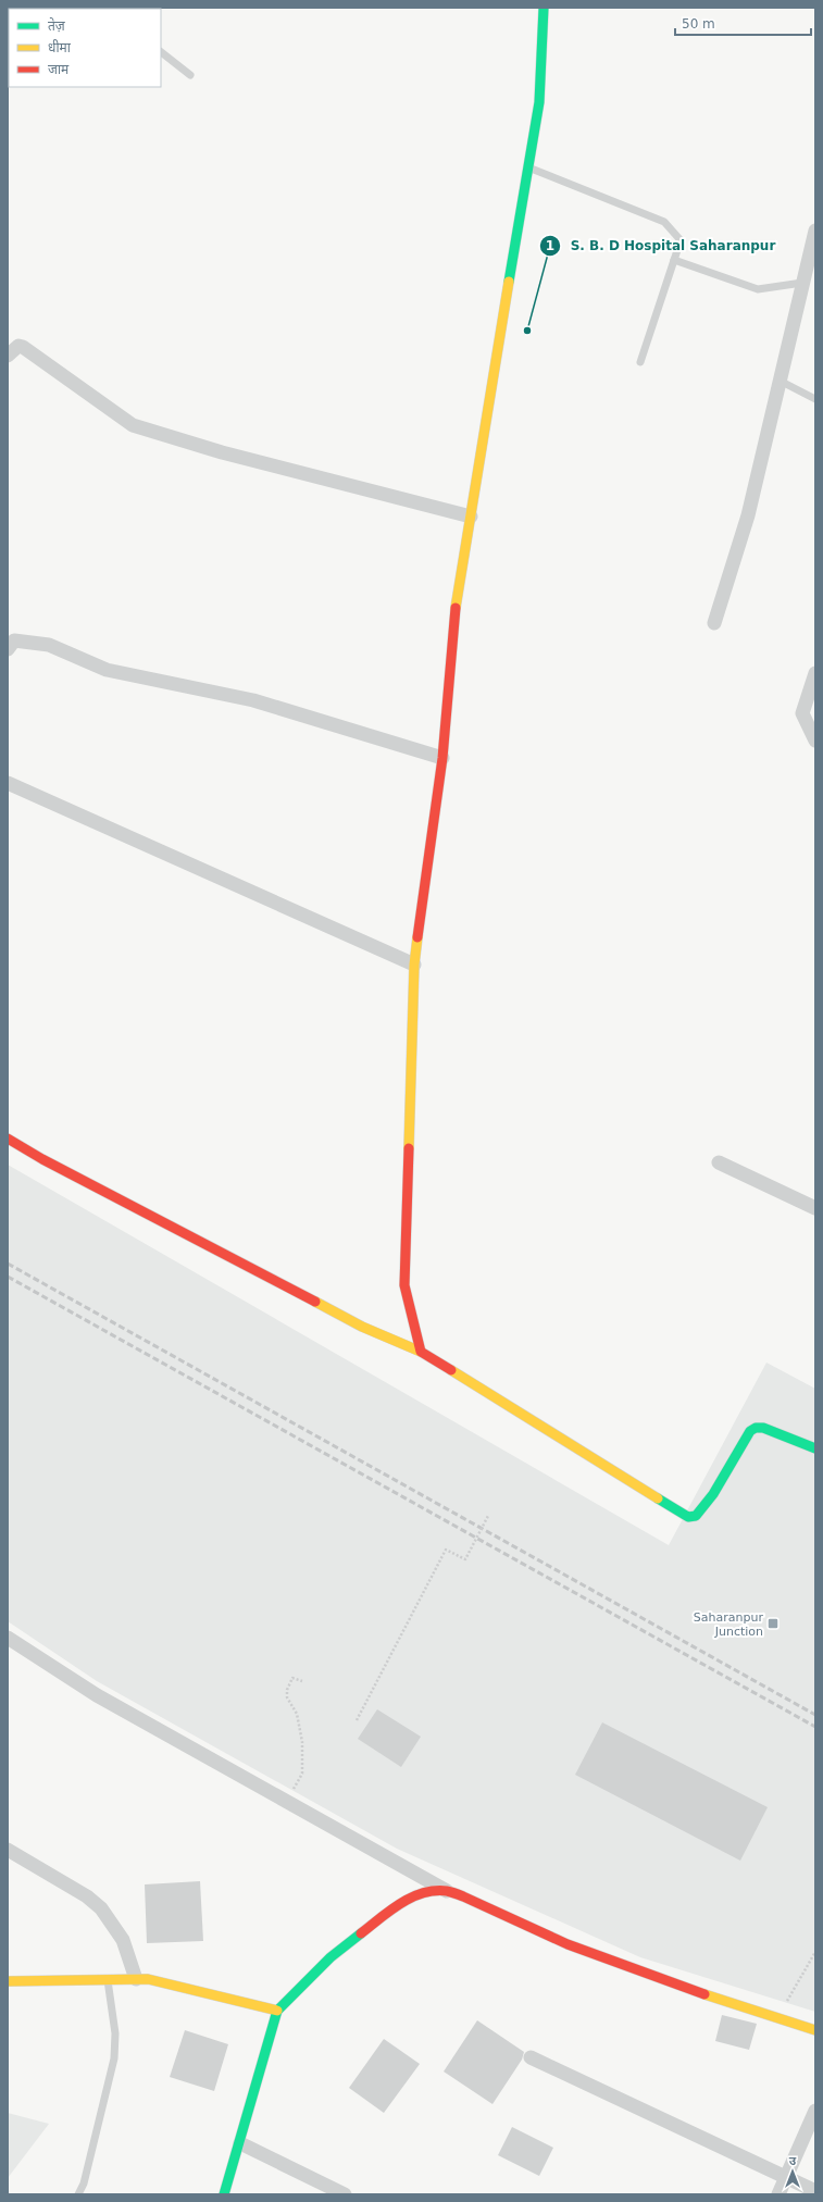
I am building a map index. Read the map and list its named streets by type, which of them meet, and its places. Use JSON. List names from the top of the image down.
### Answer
{
  "places": {
    "other": ["S. B. D Hospital Saharanpur"],
    "transit": ["Saharanpur Junction"]
  },
  "legend": ["तेज़", "धीमा", "जाम"],
  "scale_bar": "50 m",
  "north": "top"
}
